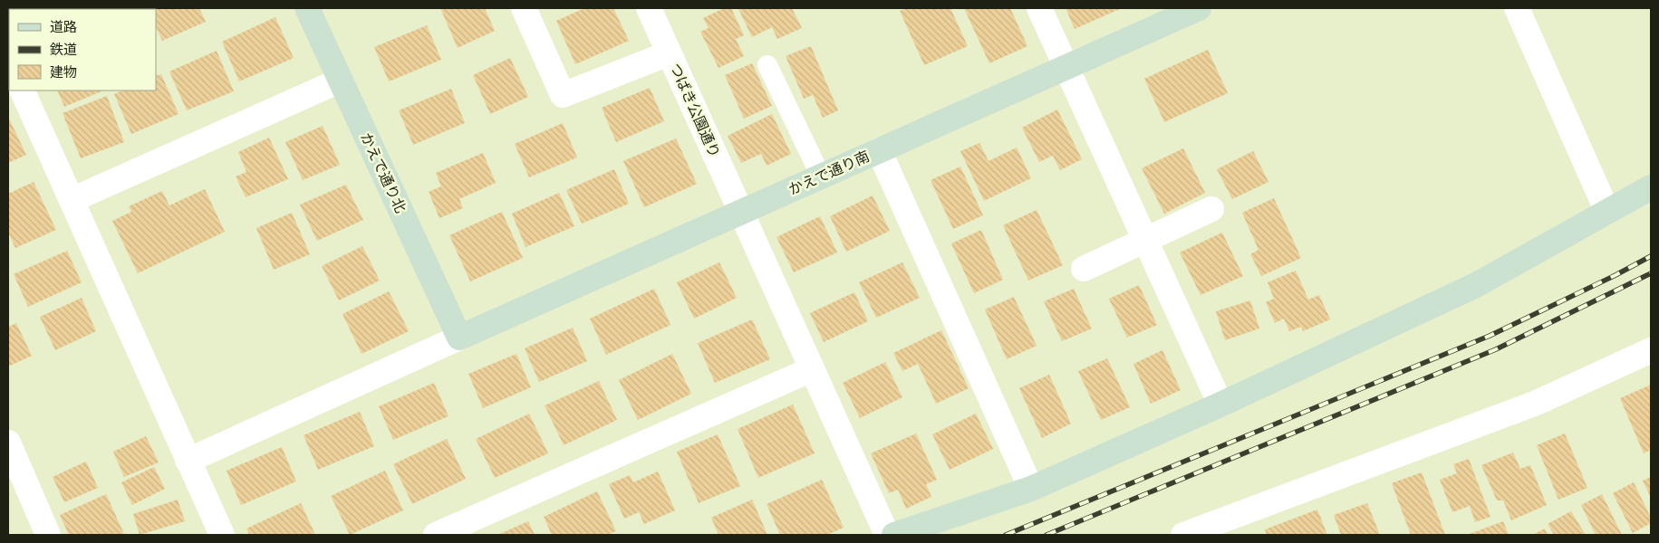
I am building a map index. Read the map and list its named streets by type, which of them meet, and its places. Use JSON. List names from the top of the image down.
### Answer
{
  "streets": {
    "street": ["つばき公園通り", "かえで通り北", "かえで通り南"]
  },
  "crossings": [
    ["つばき公園通り", "かえで通り南"],
    ["かえで通り北", "かえで通り南"]
  ],
  "legend": ["道路", "鉄道", "建物"]
}
